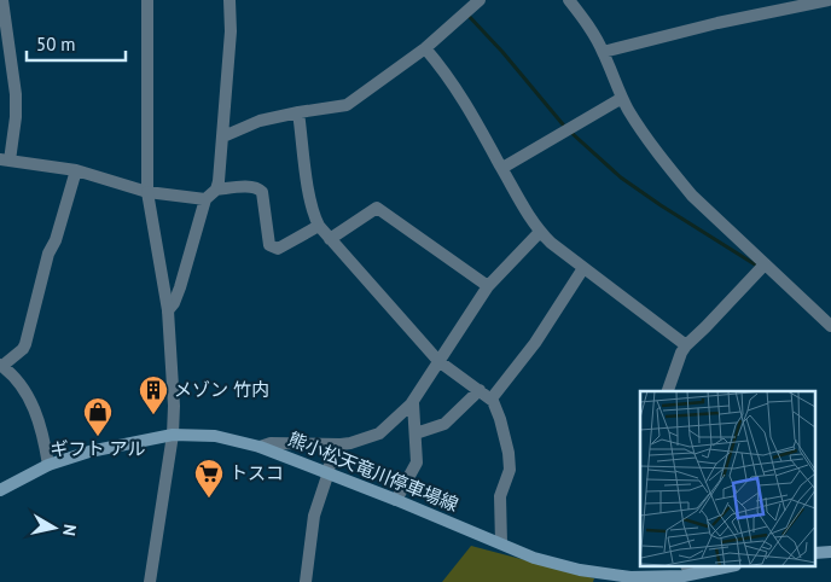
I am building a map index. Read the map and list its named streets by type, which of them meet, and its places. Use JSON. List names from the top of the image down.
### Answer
{
  "streets": {
    "main road": ["熊小松天竜川停車場線"]
  },
  "places": {
    "building": ["メゾン 竹内"],
    "shop": ["ギフト アル"],
    "supermarket": ["トスコ"]
  },
  "scale_bar": "50 m",
  "north": "right"
}
